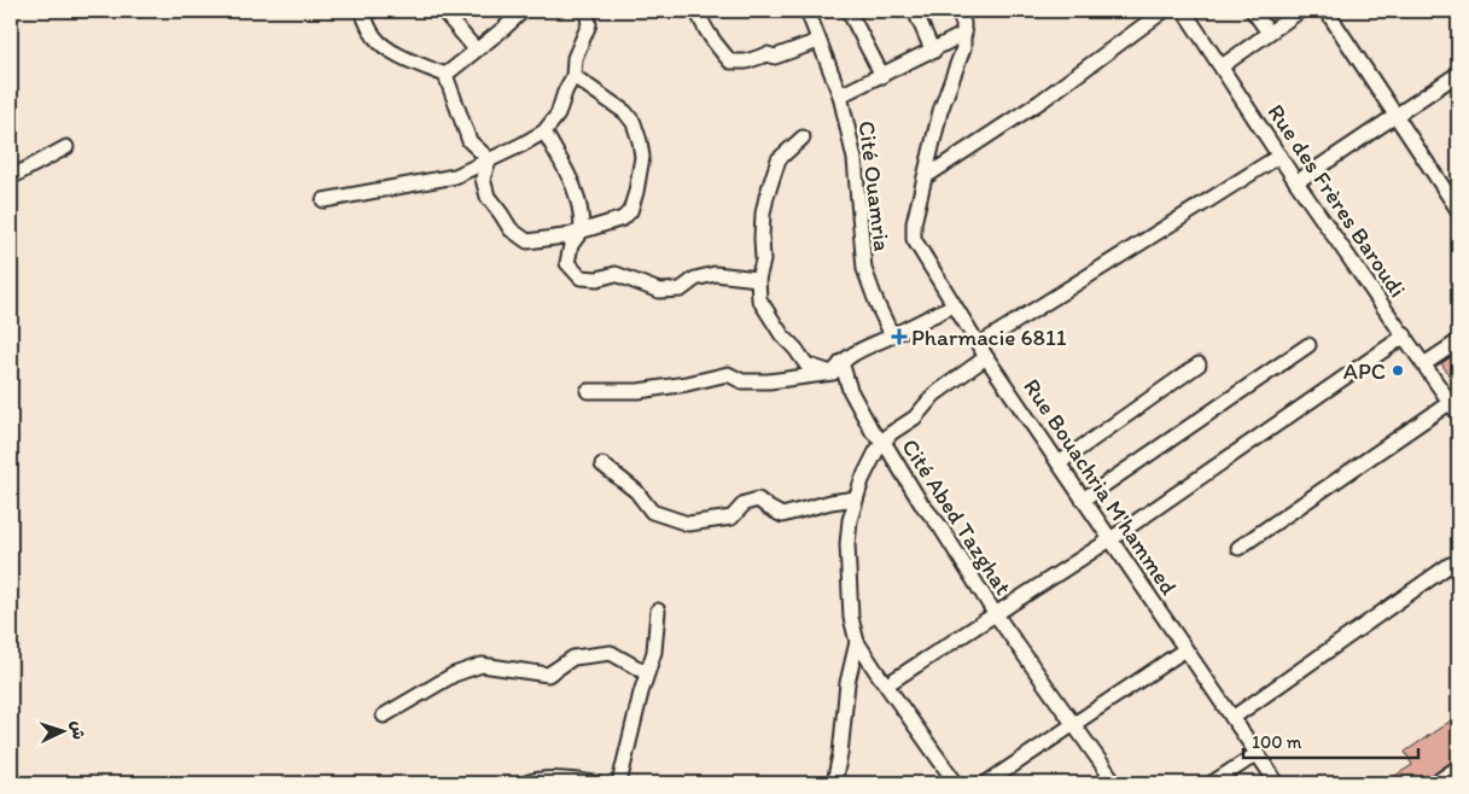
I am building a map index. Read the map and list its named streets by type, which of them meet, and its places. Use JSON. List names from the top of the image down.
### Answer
{
  "streets": {
    "street": [
      "Cité Ouamria",
      "Rue des Frères Baroudi",
      "Rue Bouachria M'hammed",
      "Cité Abed Tazghat"
    ]
  },
  "crossings": [
    ["Rue des Frères Baroudi", "Cité Abed Tazghat"],
    ["Rue Bouachria M'hammed", "Cité Abed Tazghat"]
  ],
  "places": {
    "health": ["Pharmacie 6811"],
    "other": ["APC"]
  },
  "scale_bar": "100 m",
  "north": "right"
}
